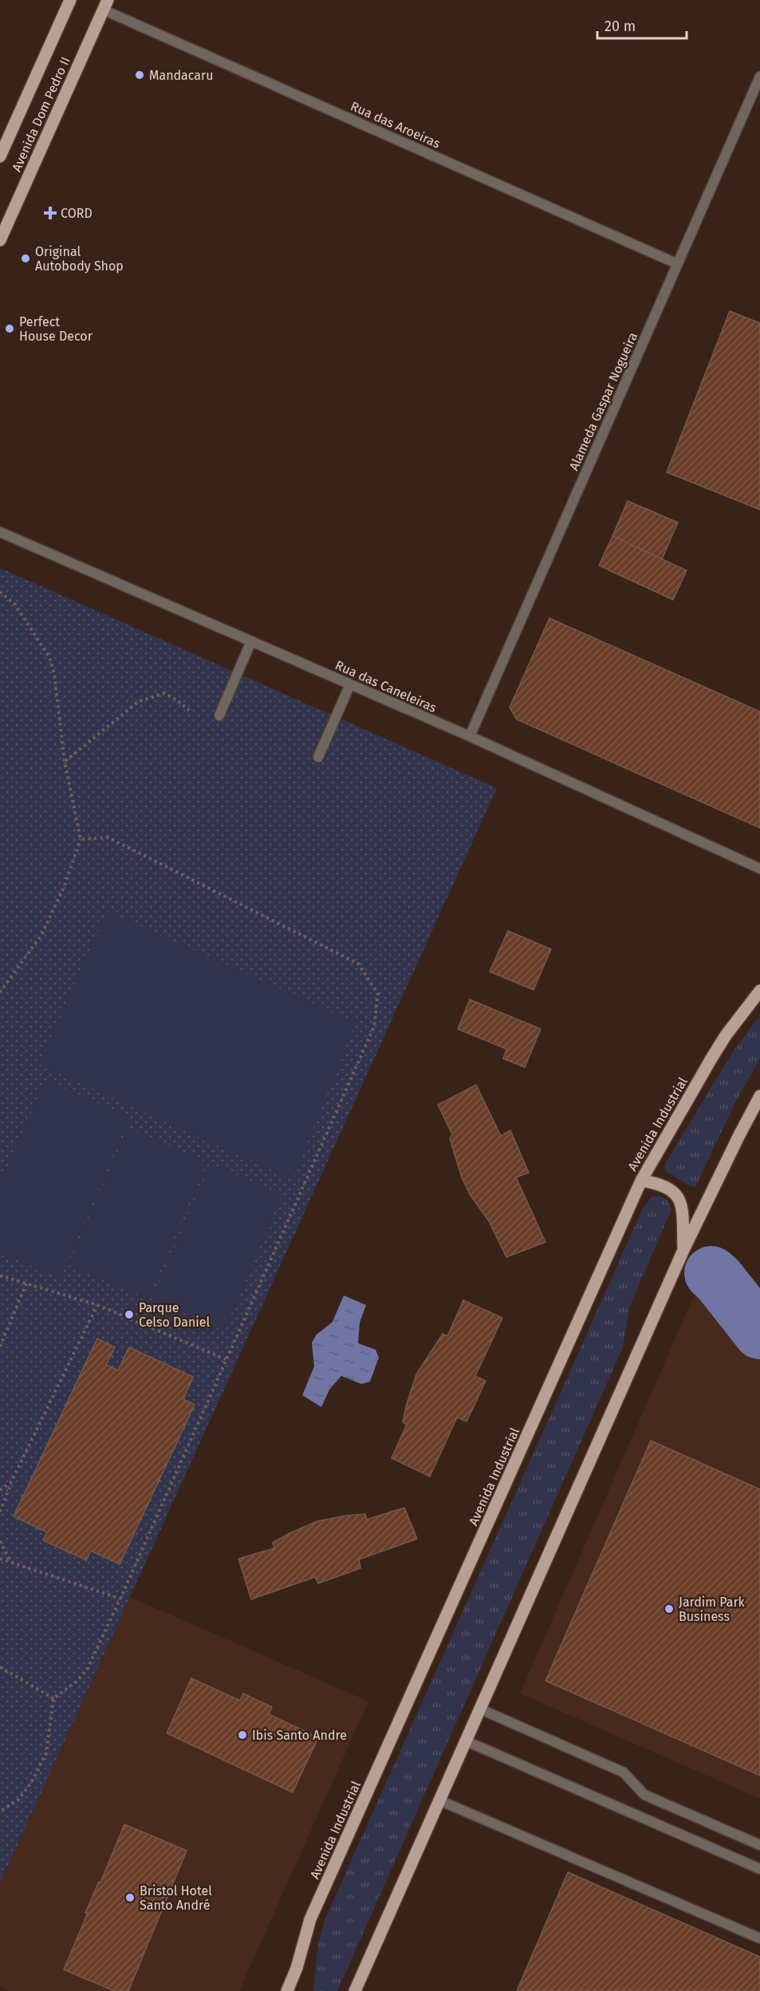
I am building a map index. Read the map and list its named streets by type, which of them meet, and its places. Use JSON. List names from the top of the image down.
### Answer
{
  "streets": {
    "main road": ["Avenida Dom Pedro II", "Avenida Industrial"],
    "street": ["Rua das Aroeiras", "Alameda Gaspar Nogueira", "Rua das Caneleiras"]
  },
  "crossings": [
    ["Avenida Dom Pedro II", "Rua das Aroeiras"],
    ["Rua das Aroeiras", "Alameda Gaspar Nogueira"],
    ["Alameda Gaspar Nogueira", "Rua das Caneleiras"]
  ],
  "places": {
    "other": [
      "Mandacaru",
      "Original Autobody Shop",
      "Perfect House Decor",
      "Parque Celso Daniel",
      "Jardim Park Business",
      "Ibis Santo Andre",
      "Bristol Hotel Santo André"
    ],
    "health": ["CORD"]
  },
  "scale_bar": "20 m"
}
